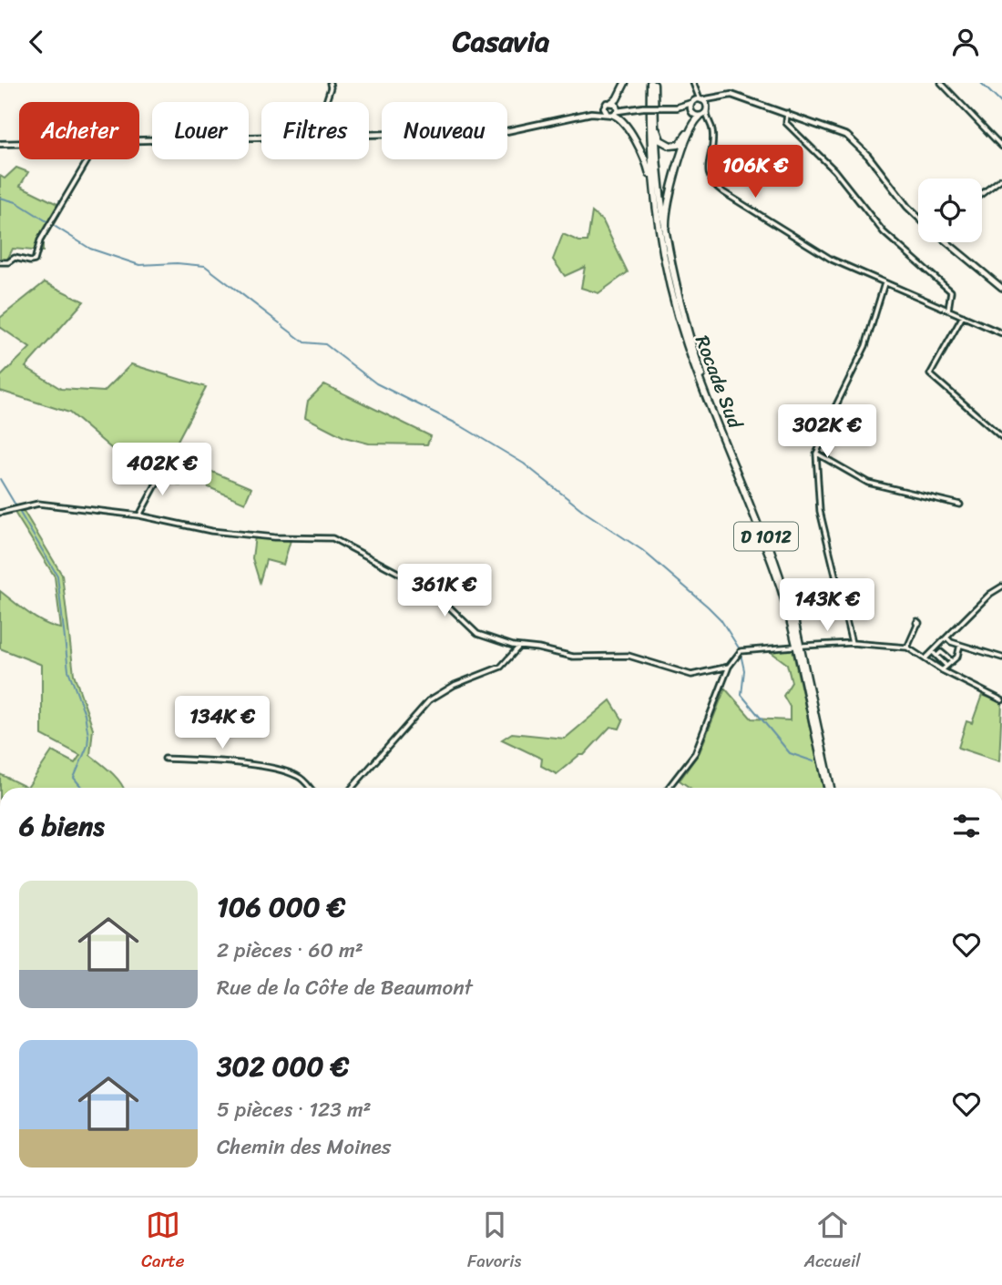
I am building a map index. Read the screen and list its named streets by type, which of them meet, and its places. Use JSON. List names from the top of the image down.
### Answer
{
  "streets": {
    "highway": ["Rocade Sud", "D 1012"]
  },
  "page": {
    "header": "Casavia",
    "chip": [
      "Acheter",
      "Louer",
      "Filtres",
      "Nouveau"
    ],
    "price": [
      "106K €",
      "302K €",
      "402K €",
      "361K €",
      "143K €",
      "134K €"
    ],
    "heading": "6 biens",
    "list": [
      {
        "name": "106 000 €",
        "note": "2 pièces · 60 m² · Rue de la Côte de Beaumont"
      },
      {
        "name": "302 000 €",
        "note": "5 pièces · 123 m² · Chemin des Moines"
      }
    ],
    "tabs": ["Carte", "Favoris", "Accueil"]
  }
}
